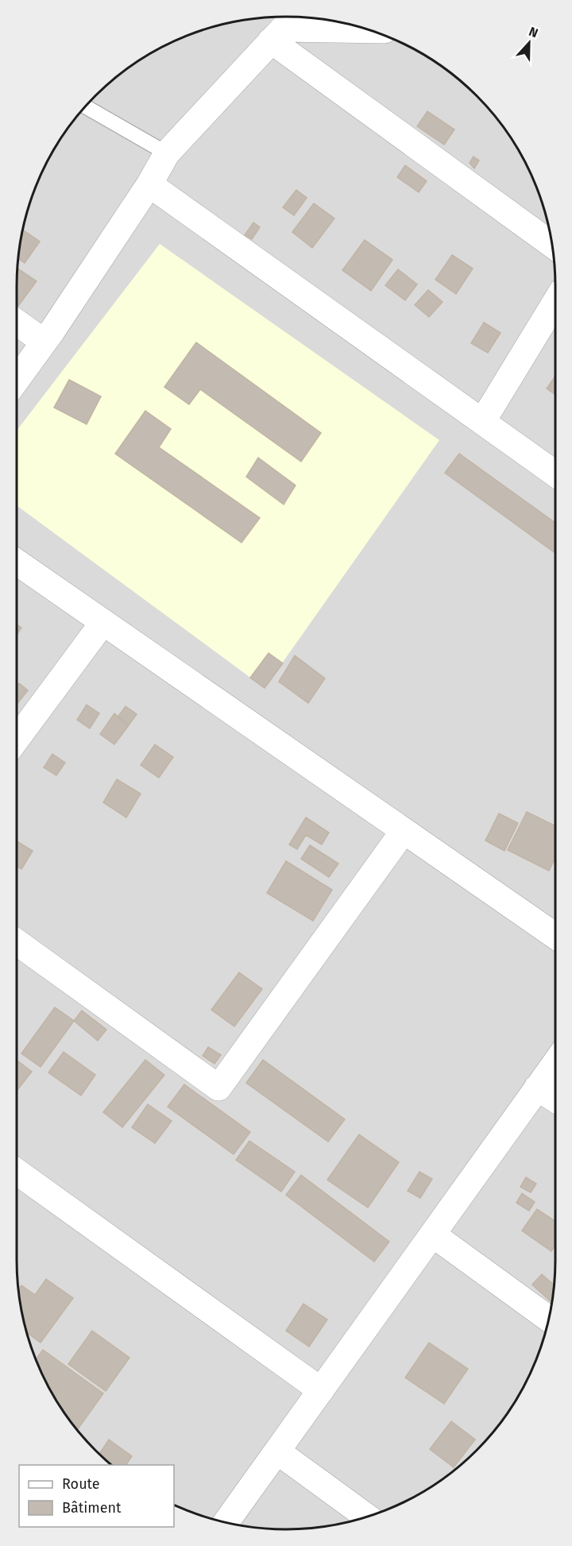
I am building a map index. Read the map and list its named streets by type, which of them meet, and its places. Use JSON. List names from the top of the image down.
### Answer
{
  "legend": ["Route", "Bâtiment"],
  "north": "top"
}
